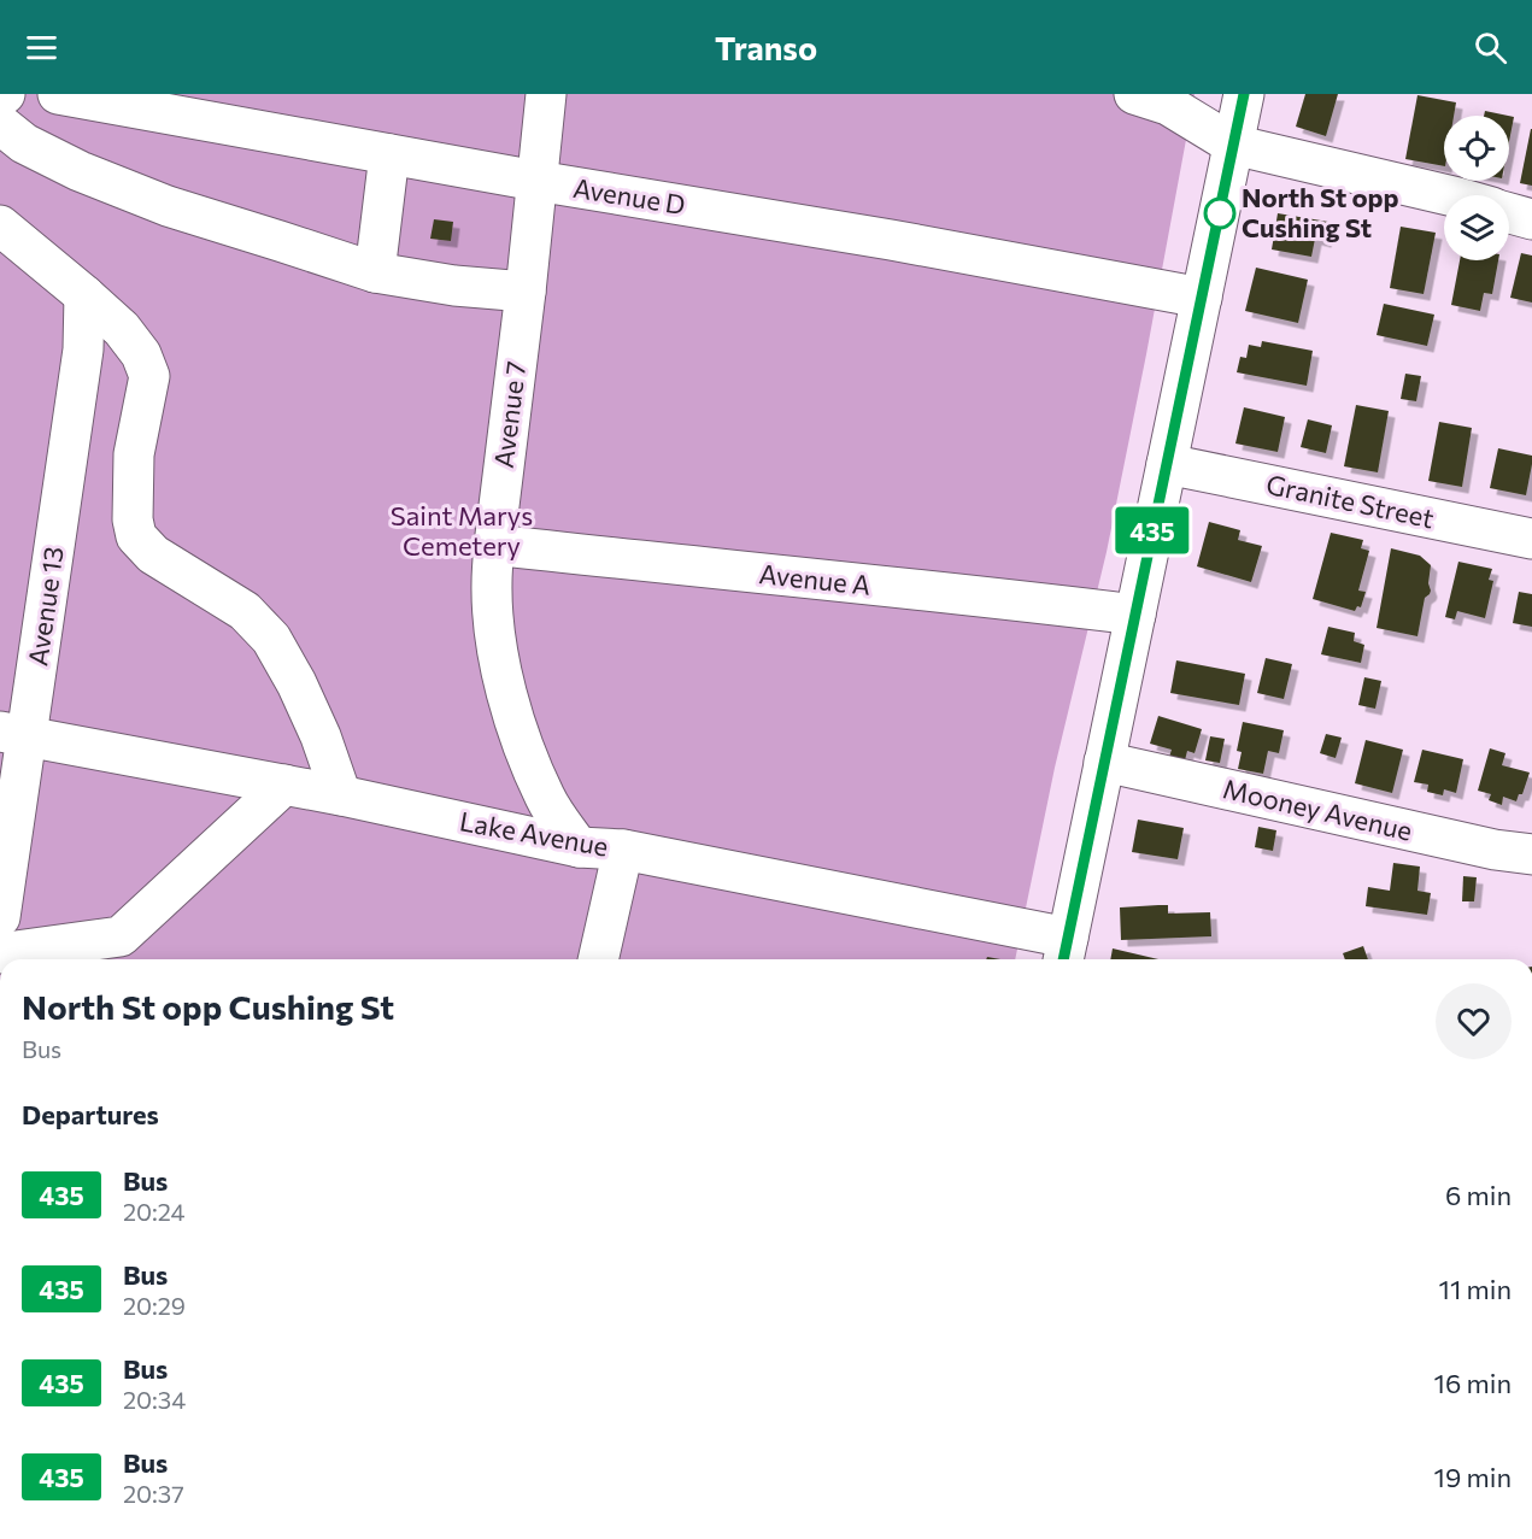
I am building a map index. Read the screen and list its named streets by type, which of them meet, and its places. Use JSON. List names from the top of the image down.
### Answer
{
  "streets": {
    "main road": [
      "Avenue D",
      "Avenue 7",
      "Granite Street",
      "Avenue A",
      "Avenue 13",
      "Mooney Avenue",
      "Lake Avenue"
    ]
  },
  "crossings": [
    ["Avenue D", "Avenue 7"],
    ["Avenue 7", "Avenue A"],
    ["Avenue 7", "Lake Avenue"],
    ["Avenue 13", "Lake Avenue"]
  ],
  "parks": ["Saint Marys Cemetery"],
  "places": ["North St opp Cushing St"],
  "lines": ["bus line 435"],
  "page": {
    "header": "Transo",
    "on_map": "435",
    "heading": [
      ["North St opp Cushing St", "Bus"],
      "Departures"
    ],
    "list": [
      {
        "mark": "435",
        "name": "Bus",
        "note": "20:24",
        "value": "6 min"
      },
      {
        "mark": "435",
        "name": "Bus",
        "note": "20:29",
        "value": "11 min"
      },
      {
        "mark": "435",
        "name": "Bus",
        "note": "20:34",
        "value": "16 min"
      },
      {
        "mark": "435",
        "name": "Bus",
        "note": "20:37",
        "value": "19 min"
      }
    ]
  }
}
